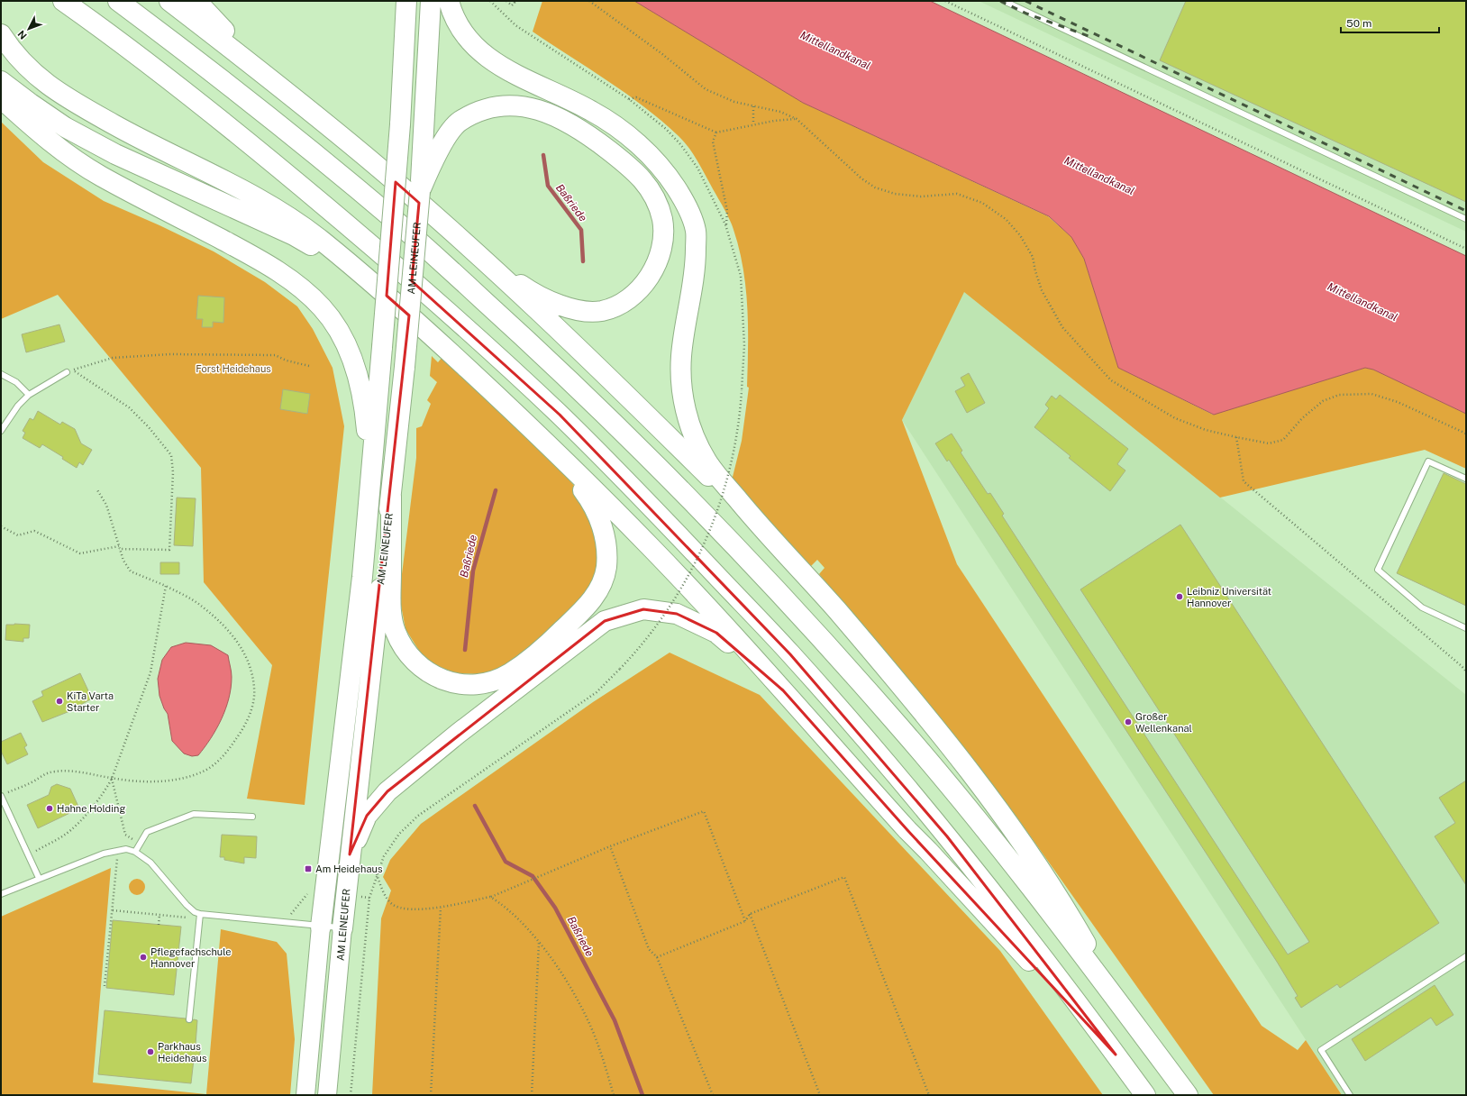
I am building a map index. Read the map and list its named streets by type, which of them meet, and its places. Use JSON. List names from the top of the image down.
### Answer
{
  "streets": {
    "highway": ["AM LEINEUFER"]
  },
  "water": ["Mittellandkanal", "Baßriede"],
  "parks": ["Forst Heidehaus"],
  "places": {
    "other": [
      "Leibniz Universität Hannover",
      "KiTa Varta Starter",
      "Großer Wellenkanal",
      "Hahne Holding",
      "Pflegefachschule Hannover",
      "Parkhaus Heidehaus"
    ],
    "transit": ["Am Heidehaus"]
  },
  "scale_bar": "50 m",
  "north": "bottom left"
}
